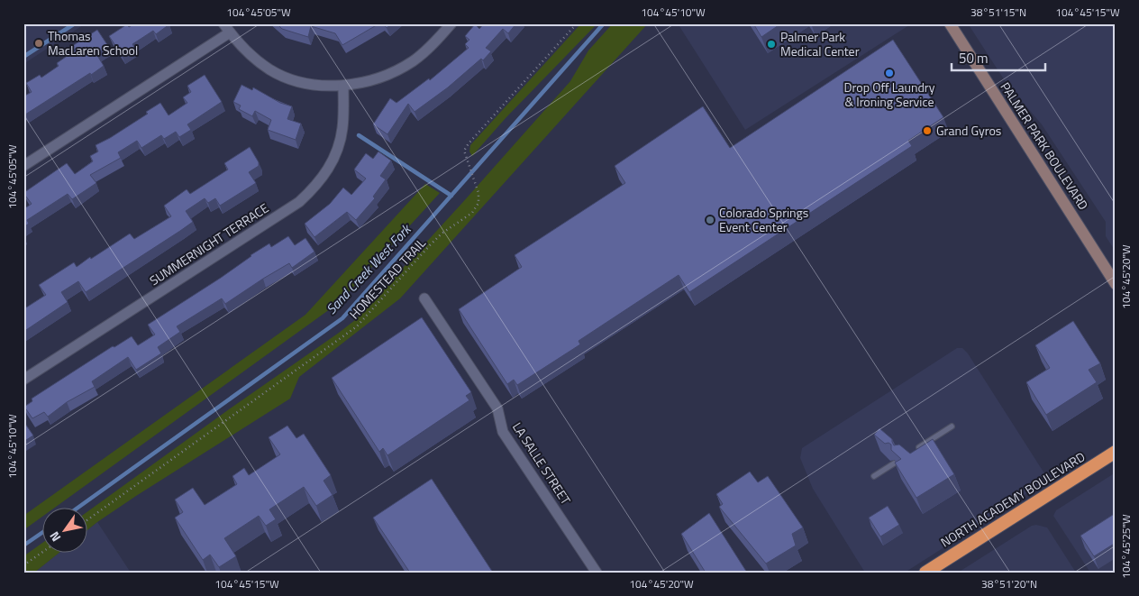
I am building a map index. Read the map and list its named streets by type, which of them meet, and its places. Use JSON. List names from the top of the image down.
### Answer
{
  "streets": {
    "highway": ["NORTH ACADEMY BOULEVARD"],
    "main road": ["PALMER PARK BOULEVARD"],
    "street": ["SUMMERNIGHT TERRACE", "LA SALLE STREET"],
    "path": ["HOMESTEAD TRAIL"]
  },
  "water": ["Sand Creek West Fork"],
  "places": [
    "Thomas MacLaren School",
    "Palmer Park Medical Center",
    "Drop Off Laundry & Ironing Service",
    "Grand Gyros",
    "Colorado Springs Event Center"
  ],
  "scale_bar": "50 m",
  "north": "bottom left",
  "coordinates": [
    "104°45'05\"W",
    "104°45'10\"W",
    "38°51'15\"N",
    "104°45'15\"W",
    "104°45'20\"W",
    "104°45'25\"W",
    "38°51'20\"N"
  ]
}
